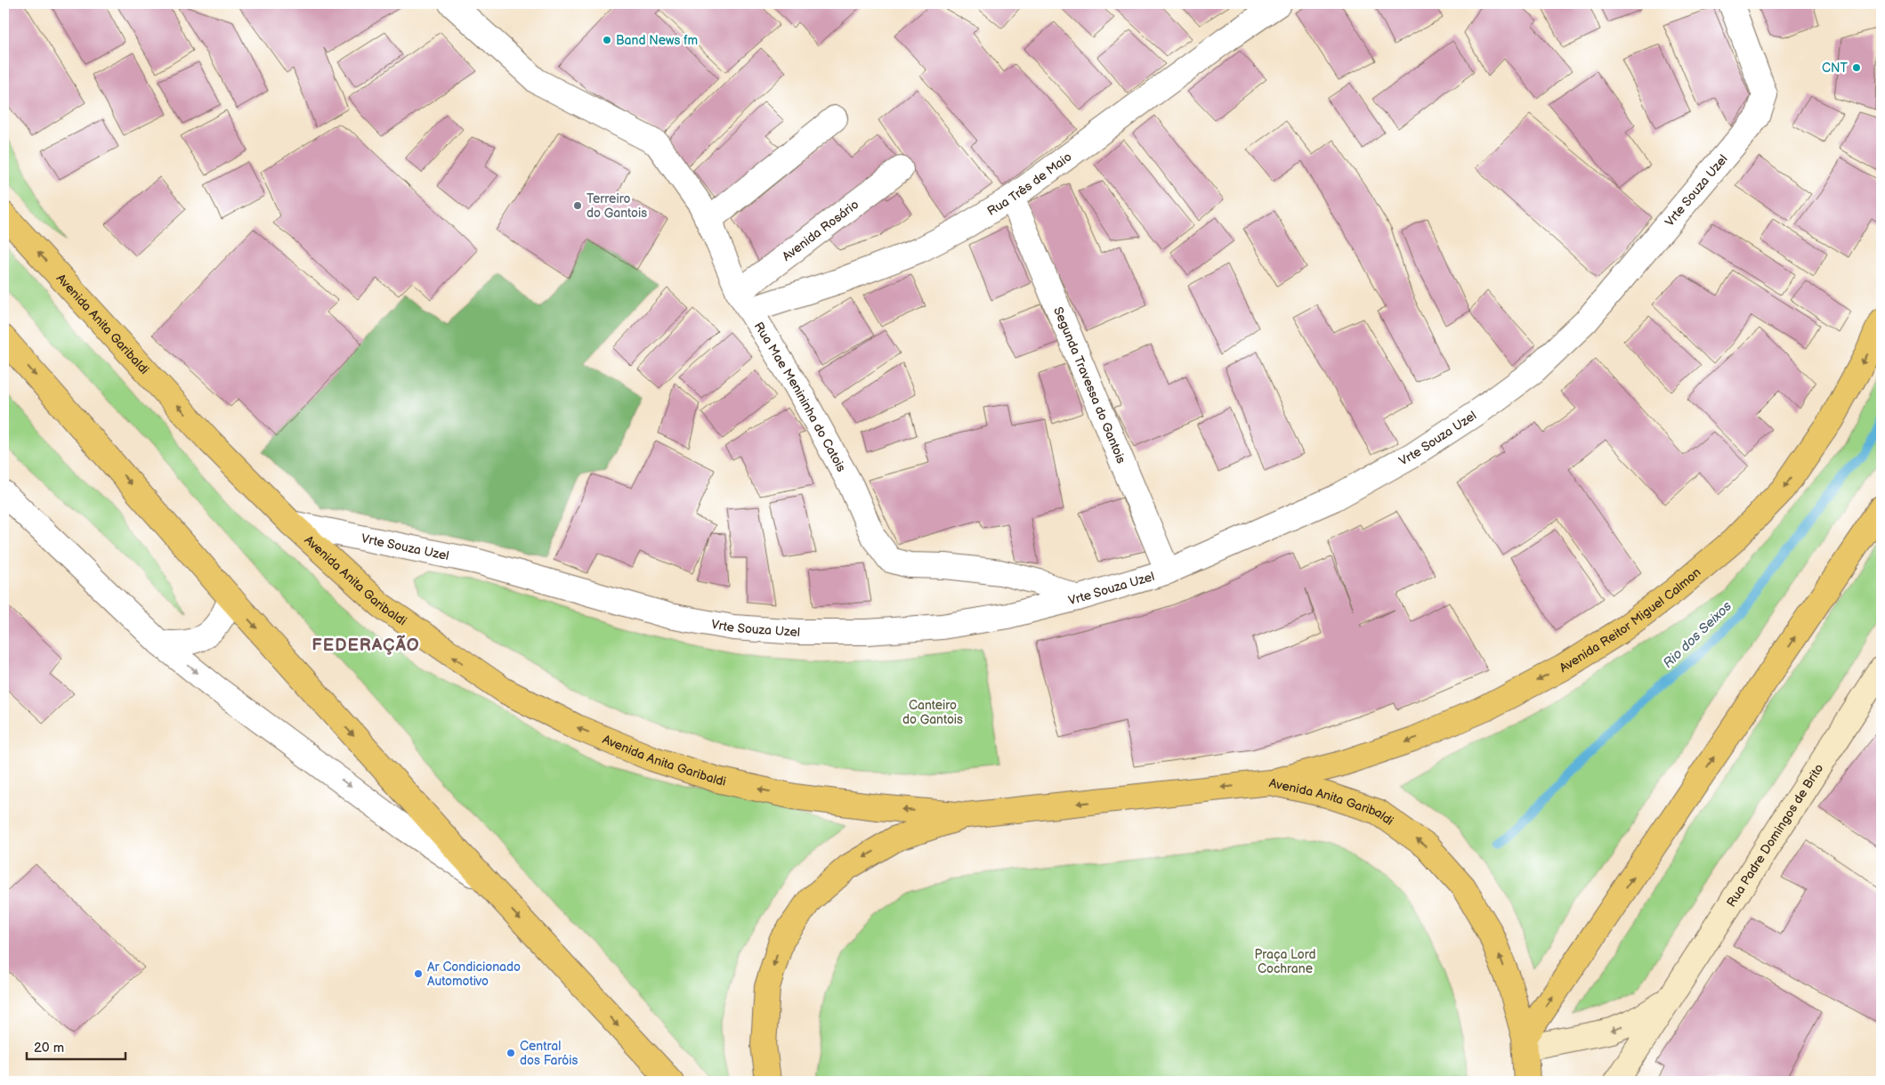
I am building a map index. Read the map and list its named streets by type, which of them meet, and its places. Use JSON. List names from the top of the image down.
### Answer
{
  "streets": {
    "main road": ["Avenida Anita Garibaldi", "Avenida Reitor Miguel Calmon", "Rua Padre Domingos de Brito"],
    "street": [
      "Rua Três de Maio",
      "Vrte Souza Uzel",
      "Avenida Rosário",
      "Segunda Travessa do Gantois",
      "Rua Mae Menininha do Catois"
    ]
  },
  "crossings": [
    ["Rua Três de Maio", "Avenida Rosário"],
    ["Rua Três de Maio", "Segunda Travessa do Gantois"],
    ["Rua Três de Maio", "Rua Mae Menininha do Catois"],
    ["Vrte Souza Uzel", "Avenida Anita Garibaldi"],
    ["Vrte Souza Uzel", "Segunda Travessa do Gantois"],
    ["Vrte Souza Uzel", "Rua Mae Menininha do Catois"],
    ["Avenida Rosário", "Rua Mae Menininha do Catois"],
    ["Avenida Anita Garibaldi", "Avenida Reitor Miguel Calmon"],
    ["Avenida Anita Garibaldi", "Rua Padre Domingos de Brito"]
  ],
  "one_way": ["Avenida Anita Garibaldi"],
  "districts": ["FEDERAÇÃO"],
  "water": ["Rio dos Seixos"],
  "parks": ["Canteiro do Gantois", "Praça Lord Cochrane"],
  "places": [
    "Band News fm",
    "CNT",
    "Terreiro do Gantois",
    "Ar Condicionado Automotivo",
    "Central dos Faróis"
  ],
  "scale_bar": "20 m"
}
